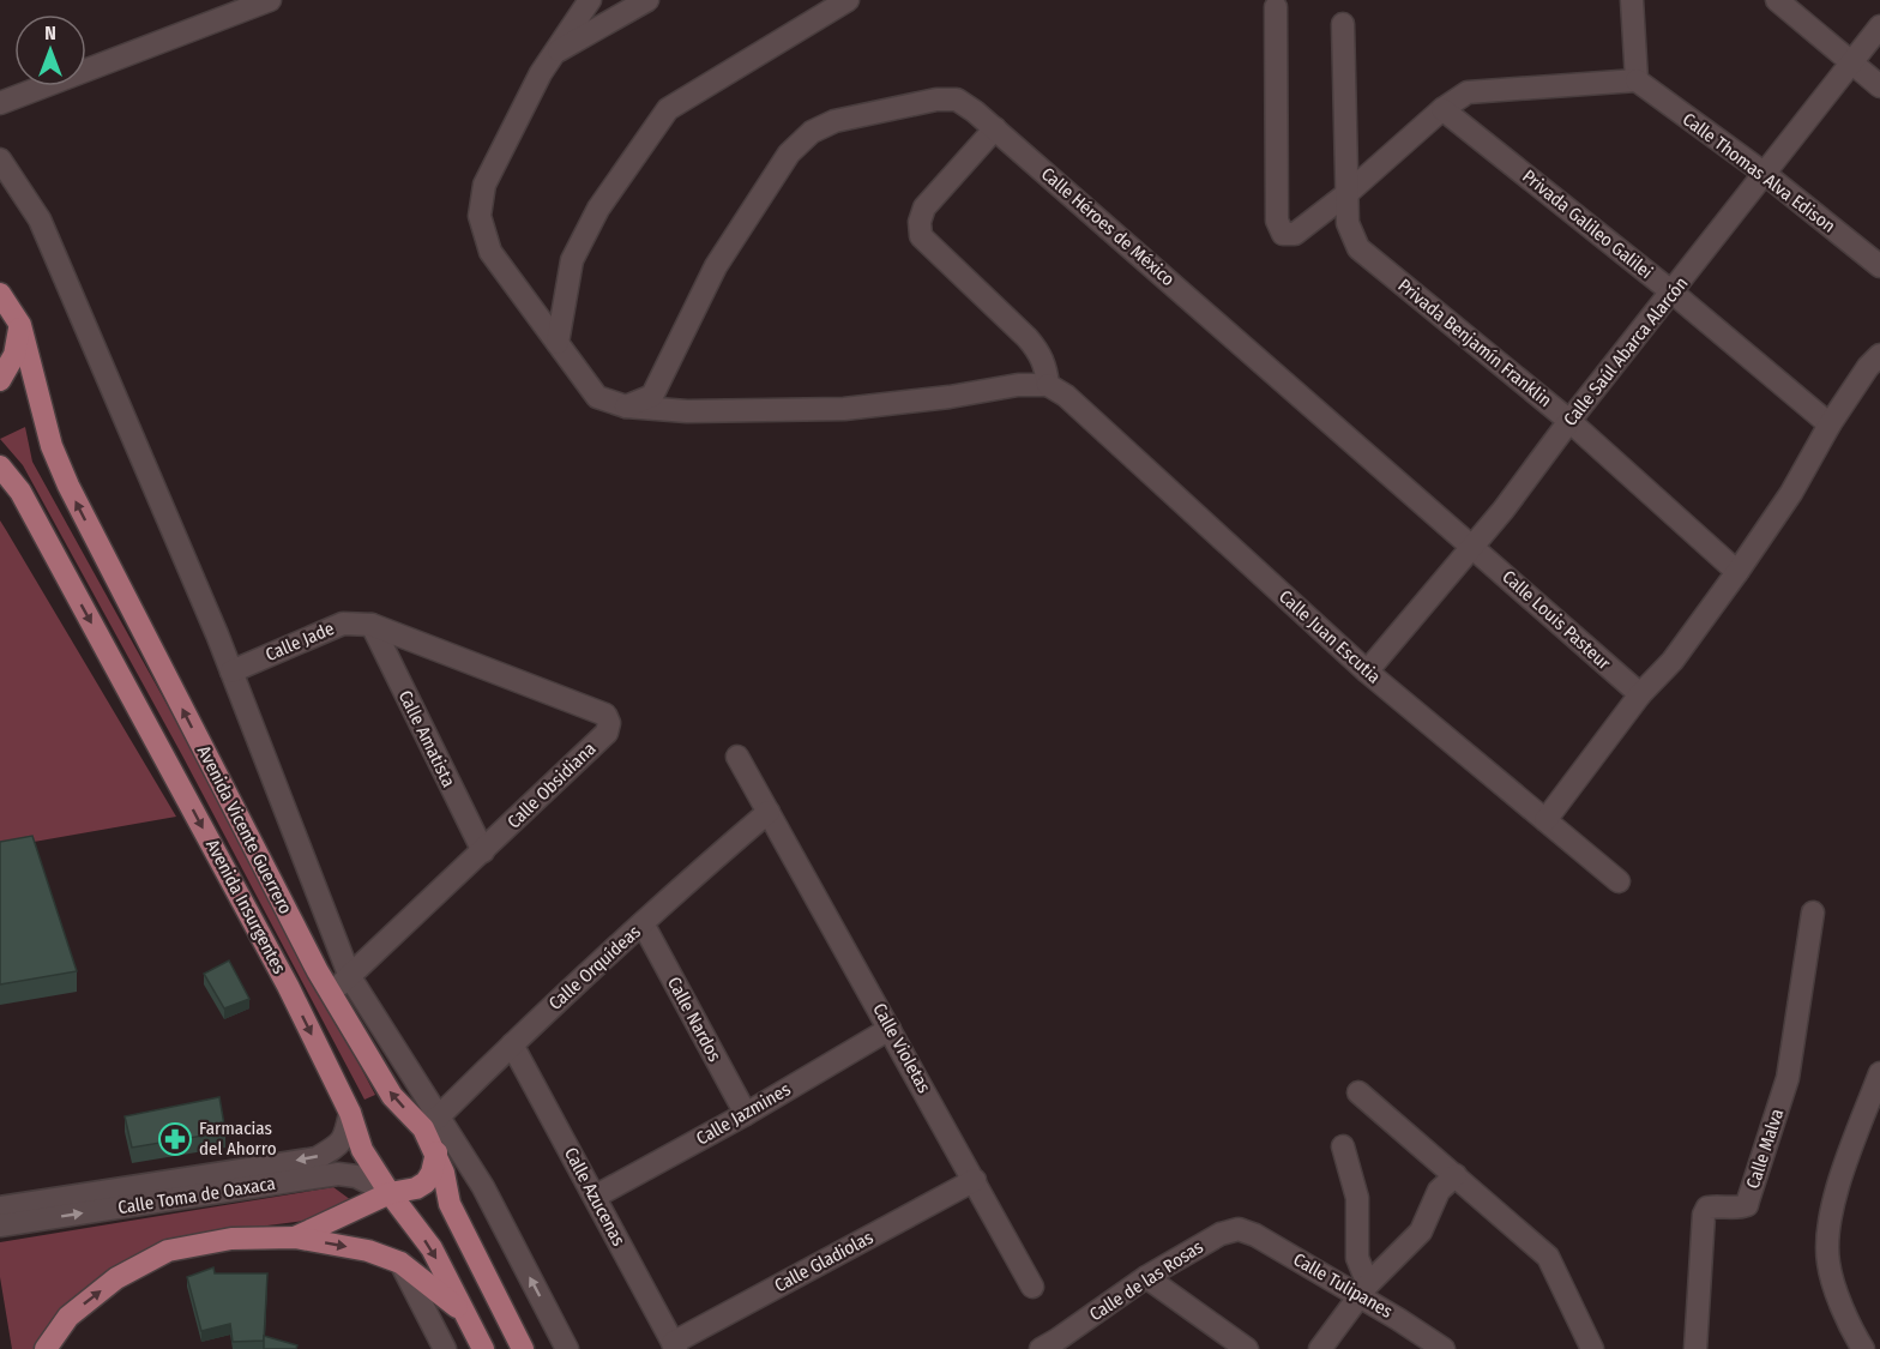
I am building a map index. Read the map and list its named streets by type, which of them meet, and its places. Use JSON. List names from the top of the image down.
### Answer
{
  "streets": {
    "main road": ["Avenida Vicente Guerrero", "Avenida Insurgentes"],
    "street": [
      "Calle Thomas Alva Edison",
      "Privada Galileo Galilei",
      "Calle Héroes de México",
      "Privada Benjamín Franklin",
      "Calle Saúl Abarca Alarcón",
      "Calle Louis Pasteur",
      "Calle Juan Escutia",
      "Calle Jade",
      "Calle Amatista",
      "Calle Obsidiana",
      "Calle Orquídeas",
      "Calle Nardos",
      "Calle Violetas",
      "Calle Jazmines",
      "Calle Malva",
      "Calle Toma de Oaxaca",
      "Calle Azucenas",
      "Calle Gladiolas",
      "Calle de las Rosas",
      "Calle Tulipanes"
    ]
  },
  "crossings": [
    ["Calle Thomas Alva Edison", "Calle Saúl Abarca Alarcón"],
    ["Privada Galileo Galilei", "Calle Saúl Abarca Alarcón"],
    ["Calle Héroes de México", "Calle Saúl Abarca Alarcón"],
    ["Calle Héroes de México", "Calle Louis Pasteur"],
    ["Privada Benjamín Franklin", "Calle Saúl Abarca Alarcón"],
    ["Calle Saúl Abarca Alarcón", "Calle Louis Pasteur"],
    ["Calle Saúl Abarca Alarcón", "Calle Juan Escutia"],
    ["Calle Jade", "Calle Amatista"],
    ["Calle Jade", "Calle Obsidiana"],
    ["Calle Amatista", "Calle Obsidiana"],
    ["Calle Obsidiana", "Avenida Vicente Guerrero"],
    ["Avenida Vicente Guerrero", "Calle Orquídeas"],
    ["Avenida Insurgentes", "Calle Toma de Oaxaca"],
    ["Calle Orquídeas", "Calle Nardos"],
    ["Calle Orquídeas", "Calle Violetas"],
    ["Calle Orquídeas", "Calle Azucenas"],
    ["Calle Nardos", "Calle Jazmines"],
    ["Calle Violetas", "Calle Jazmines"],
    ["Calle Violetas", "Calle Gladiolas"],
    ["Calle Jazmines", "Calle Azucenas"],
    ["Calle Azucenas", "Calle Gladiolas"],
    ["Calle de las Rosas", "Calle Tulipanes"]
  ],
  "one_way": ["Avenida Vicente Guerrero", "Avenida Insurgentes"],
  "places": {
    "pharmacy": ["Farmacias del Ahorro"]
  },
  "north": "top"
}
